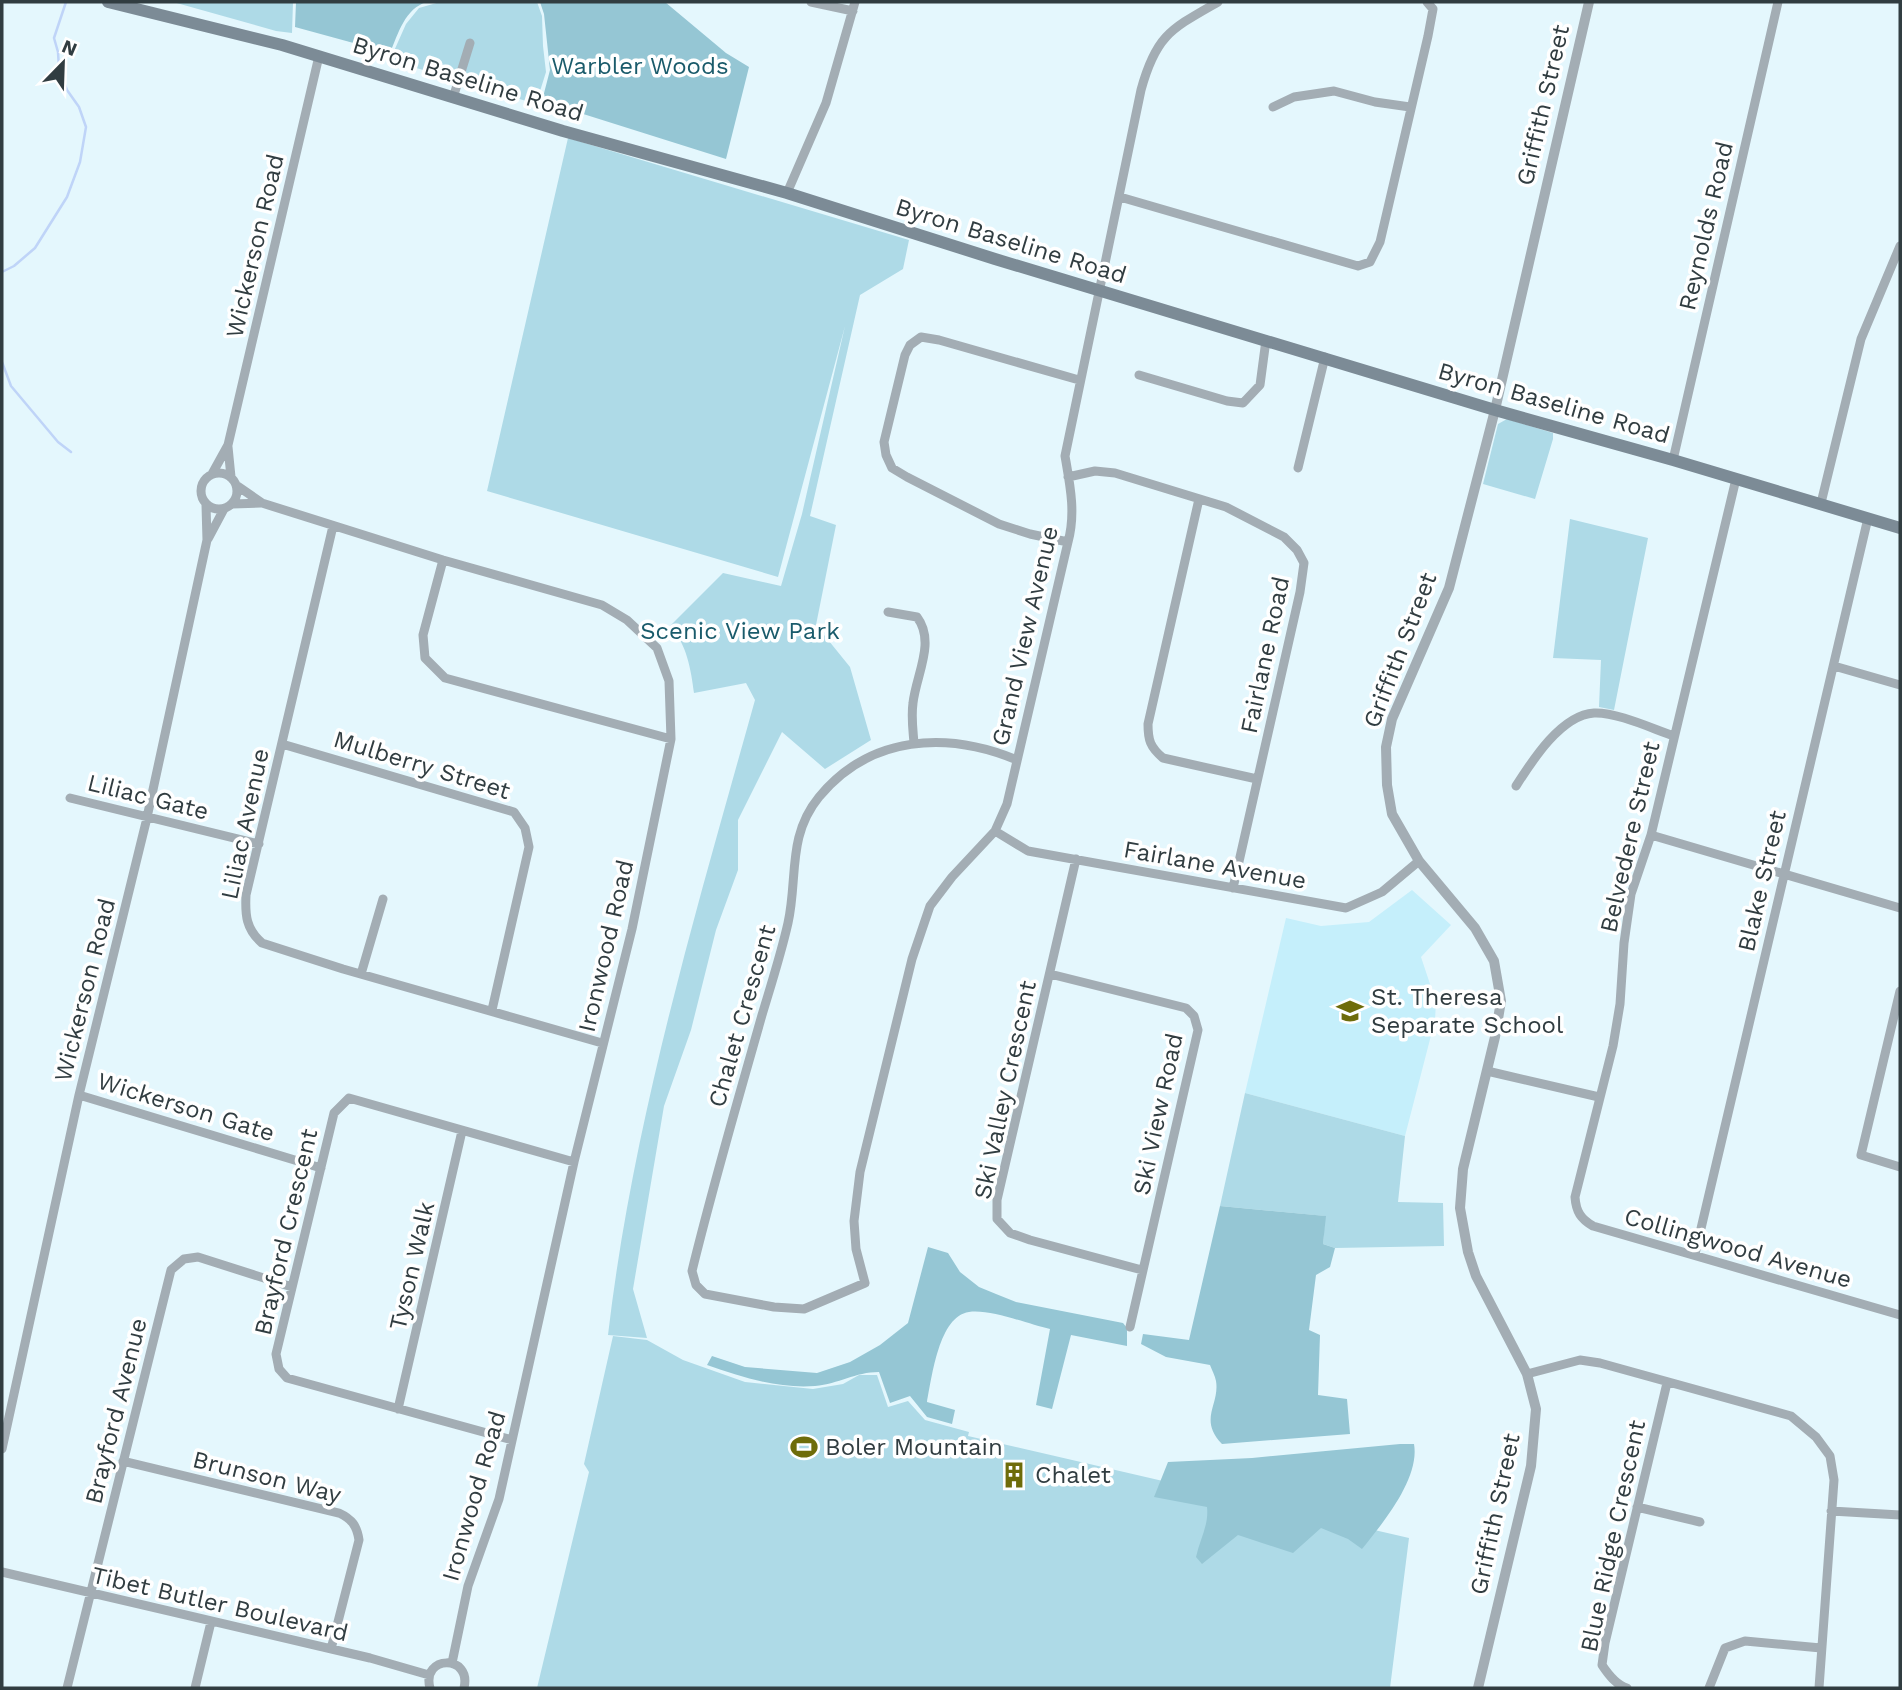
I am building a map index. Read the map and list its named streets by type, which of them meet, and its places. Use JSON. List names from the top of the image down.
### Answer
{
  "streets": {
    "main road": ["Byron Baseline Road"],
    "street": [
      "Griffith Street",
      "Reynolds Road",
      "Wickerson Road",
      "Grand View Avenue",
      "Fairlane Road",
      "Mulberry Street",
      "Liliac Gate",
      "Liliac Avenue",
      "Belvedere Street",
      "Fairlane Avenue",
      "Blake Street",
      "Ironwood Road",
      "Chalet Crescent",
      "Ski Valley Crescent",
      "Wickerson Gate",
      "Ski View Road",
      "Brayford Crescent",
      "Collingwood Avenue",
      "Tyson Walk",
      "Brayford Avenue",
      "Brunson Way",
      "Blue Ridge Crescent",
      "Tibet Butler Boulevard"
    ]
  },
  "crossings": [
    ["Byron Baseline Road", "Griffith Street"],
    ["Byron Baseline Road", "Reynolds Road"],
    ["Byron Baseline Road", "Wickerson Road"],
    ["Byron Baseline Road", "Grand View Avenue"],
    ["Byron Baseline Road", "Belvedere Street"],
    ["Byron Baseline Road", "Blake Street"],
    ["Griffith Street", "Fairlane Avenue"],
    ["Wickerson Road", "Liliac Gate"],
    ["Wickerson Road", "Ironwood Road"],
    ["Wickerson Road", "Wickerson Gate"],
    ["Grand View Avenue", "Fairlane Road"],
    ["Grand View Avenue", "Fairlane Avenue"],
    ["Grand View Avenue", "Chalet Crescent"],
    ["Fairlane Road", "Fairlane Avenue"],
    ["Mulberry Street", "Liliac Avenue"],
    ["Liliac Gate", "Liliac Avenue"],
    ["Liliac Avenue", "Ironwood Road"],
    ["Belvedere Street", "Collingwood Avenue"],
    ["Fairlane Avenue", "Ski Valley Crescent"],
    ["Blake Street", "Collingwood Avenue"],
    ["Ironwood Road", "Brayford Crescent"],
    ["Ski Valley Crescent", "Ski View Road"],
    ["Wickerson Gate", "Brayford Crescent"],
    ["Brayford Crescent", "Tyson Walk"],
    ["Brayford Crescent", "Brayford Avenue"],
    ["Brayford Avenue", "Brunson Way"],
    ["Brayford Avenue", "Tibet Butler Boulevard"],
    ["Brunson Way", "Tibet Butler Boulevard"]
  ],
  "parks": ["Warbler Woods", "Scenic View Park"],
  "places": {
    "school or university": ["St. Theresa Separate School"],
    "sports": ["Boler Mountain"],
    "building": ["Chalet"]
  },
  "north": "top right"
}
